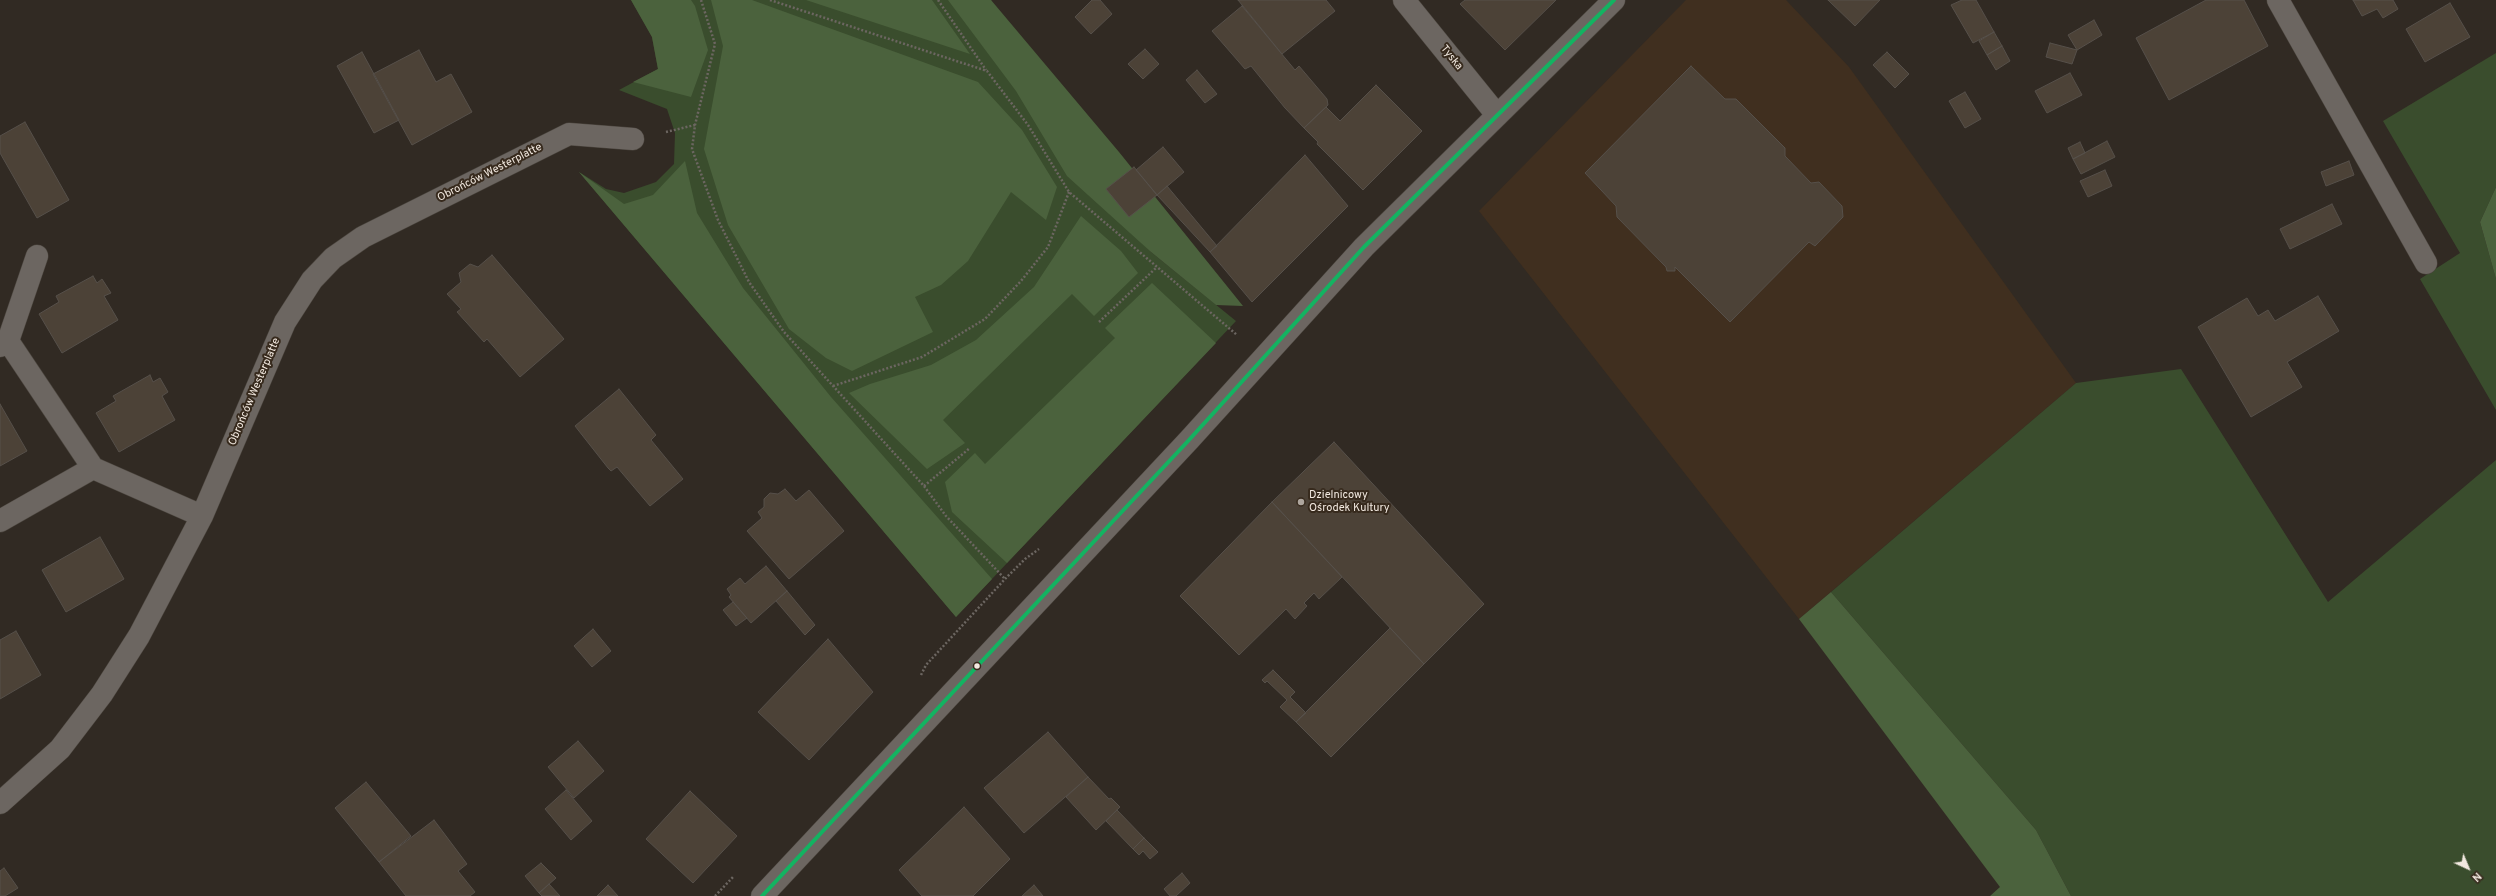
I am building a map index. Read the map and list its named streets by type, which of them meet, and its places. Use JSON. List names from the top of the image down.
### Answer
{
  "streets": {
    "street": ["Tyska", "Obrońców Westerplatte"]
  },
  "places": ["Dzielnicowy Ośrodek Kultury"],
  "north": "bottom right"
}
